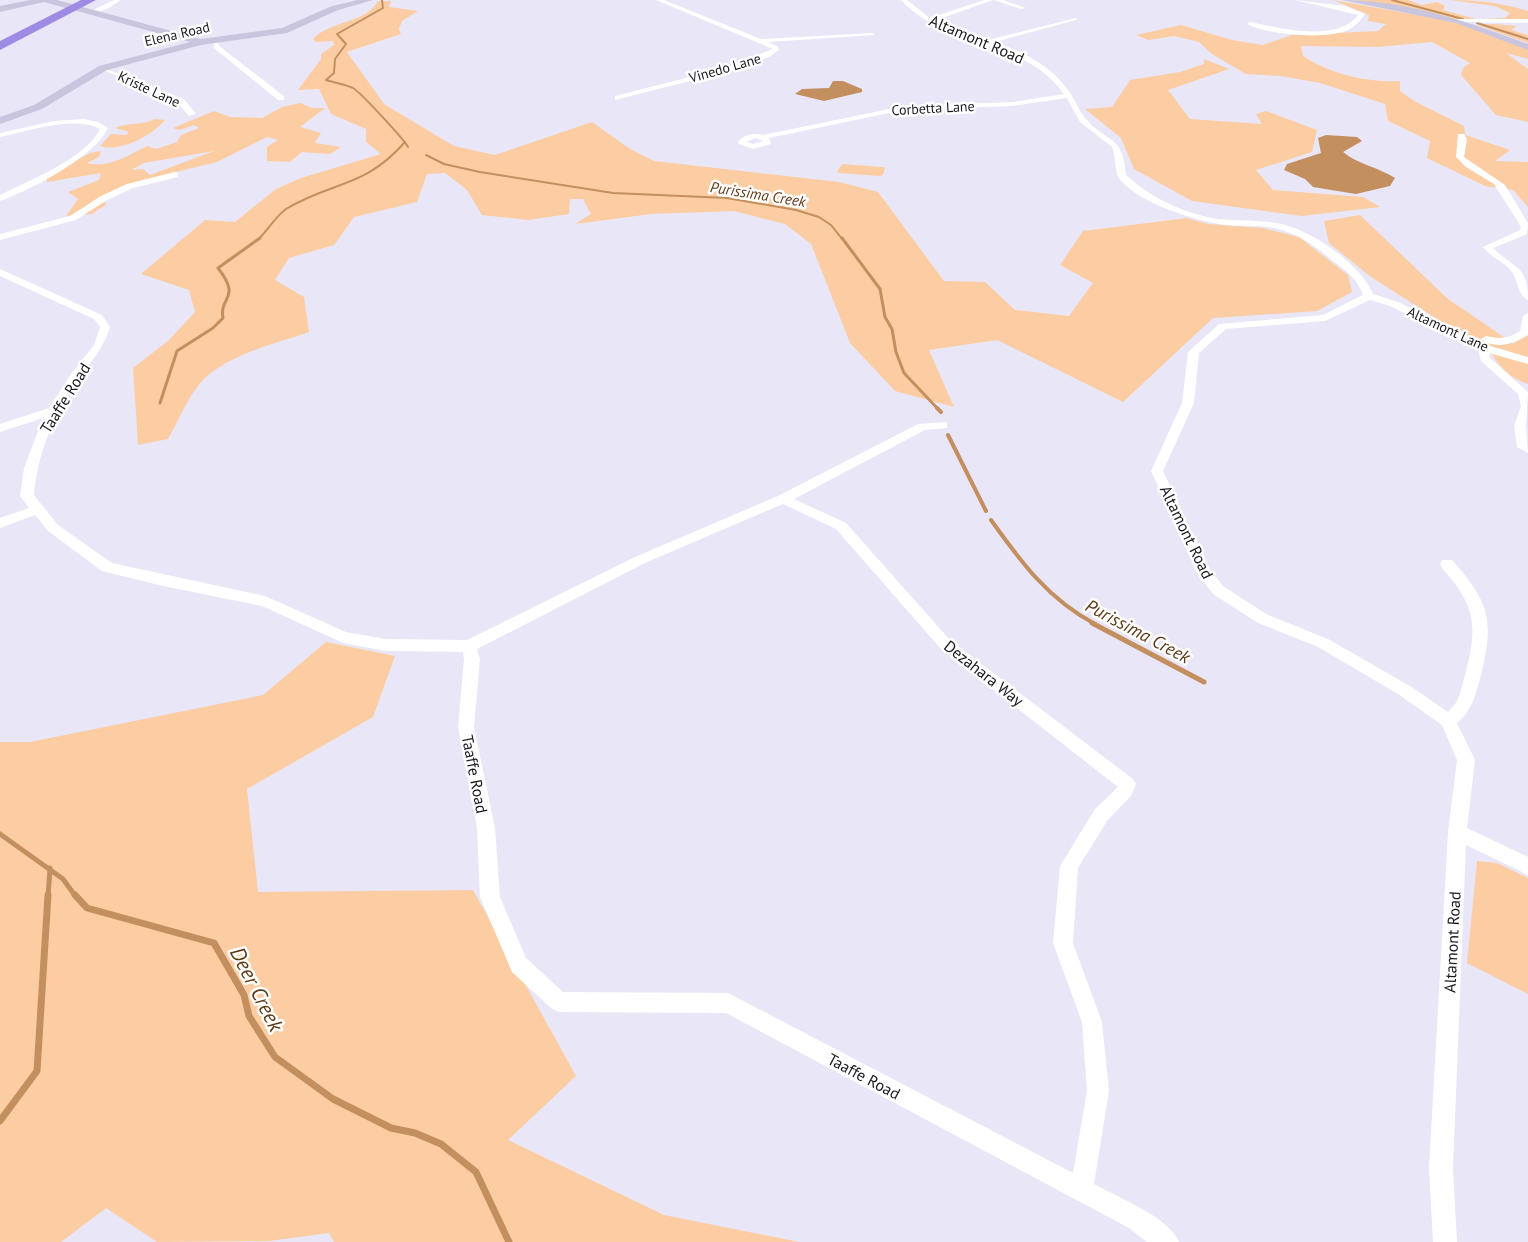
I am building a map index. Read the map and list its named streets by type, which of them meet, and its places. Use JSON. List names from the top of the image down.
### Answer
{
  "streets": {
    "street": [
      "Elena Road",
      "Altamont Road",
      "Vinedo Lane",
      "Kriste Lane",
      "Corbetta Lane",
      "Altamont Lane",
      "Taaffe Road",
      "Dezahara Way"
    ]
  },
  "crossings": [
    ["Elena Road", "Kriste Lane"],
    ["Altamont Road", "Corbetta Lane"],
    ["Altamont Road", "Altamont Lane"],
    ["Taaffe Road", "Dezahara Way"]
  ],
  "water": ["Purissima Creek", "Deer Creek"]
}
